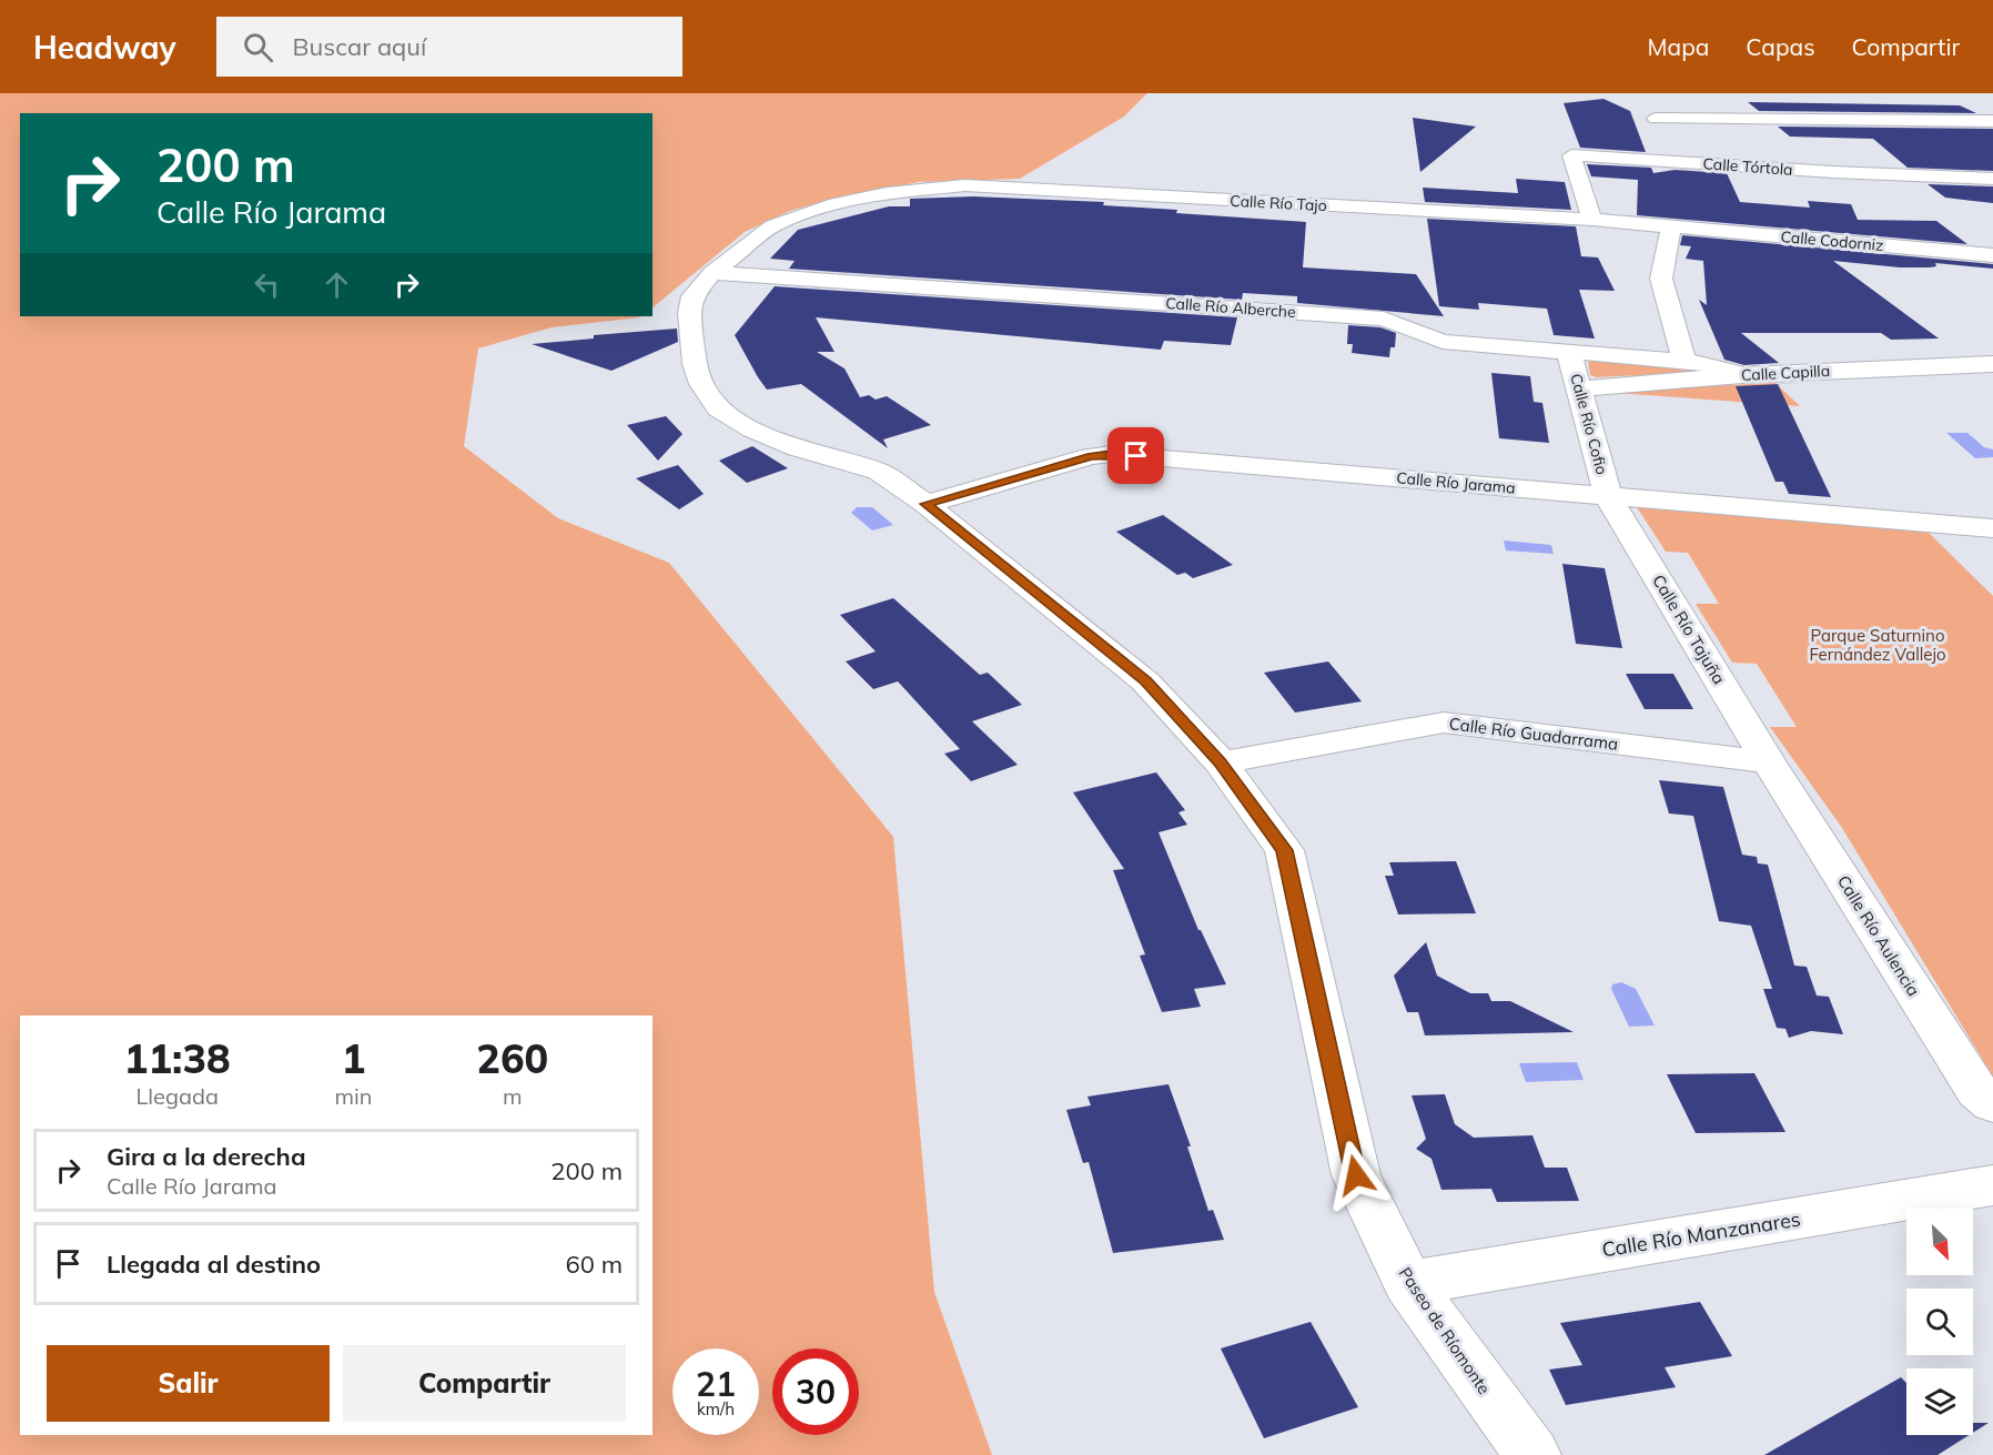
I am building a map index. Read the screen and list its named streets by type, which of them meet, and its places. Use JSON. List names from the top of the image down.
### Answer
{
  "streets": {
    "street": [
      "Calle Tórtola",
      "Calle Río Tajo",
      "Calle Codorniz",
      "Calle Río Alberche",
      "Calle Capilla",
      "Calle Río Cofio",
      "Calle Río Jarama",
      "Calle Río Tajuña",
      "Calle Río Guadarrama",
      "Calle Río Aulencia",
      "Calle Río Manzanares",
      "Paseo de Ríomonte"
    ]
  },
  "crossings": [
    ["Calle Tórtola", "Calle Río Tajo"],
    ["Calle Río Tajo", "Calle Codorniz"],
    ["Calle Río Tajo", "Paseo de Ríomonte"],
    ["Calle Río Alberche", "Calle Capilla"],
    ["Calle Río Alberche", "Calle Río Cofio"],
    ["Calle Río Alberche", "Paseo de Ríomonte"],
    ["Calle Capilla", "Calle Río Cofio"],
    ["Calle Río Cofio", "Calle Río Jarama"],
    ["Calle Río Cofio", "Calle Río Tajuña"],
    ["Calle Río Jarama", "Calle Río Tajuña"],
    ["Calle Río Jarama", "Paseo de Ríomonte"],
    ["Calle Río Tajuña", "Calle Río Guadarrama"],
    ["Calle Río Tajuña", "Calle Río Aulencia"],
    ["Calle Río Guadarrama", "Calle Río Aulencia"],
    ["Calle Río Guadarrama", "Paseo de Ríomonte"],
    ["Calle Río Manzanares", "Paseo de Ríomonte"]
  ],
  "parks": ["Parque Saturnino Fernández Vallejo"],
  "north": "bottom right",
  "page": {
    "header": "Headway",
    "search": "Buscar aquí",
    "nav": ["Mapa", "Capas", "Compartir"],
    "turn": ["200 m", "Calle Río Jarama"],
    "eta": [
      "11:38",
      "Llegada",
      "1",
      "min",
      "260",
      "m"
    ],
    "list": [
      {
        "name": "Gira a la derecha",
        "note": "Calle Río Jarama",
        "value": "200 m"
      },
      {
        "name": "Llegada al destino",
        "value": "60 m"
      }
    ],
    "buttons": ["Salir", "Compartir"],
    "speed": "21 km/h",
    "limit": "30"
  }
}
